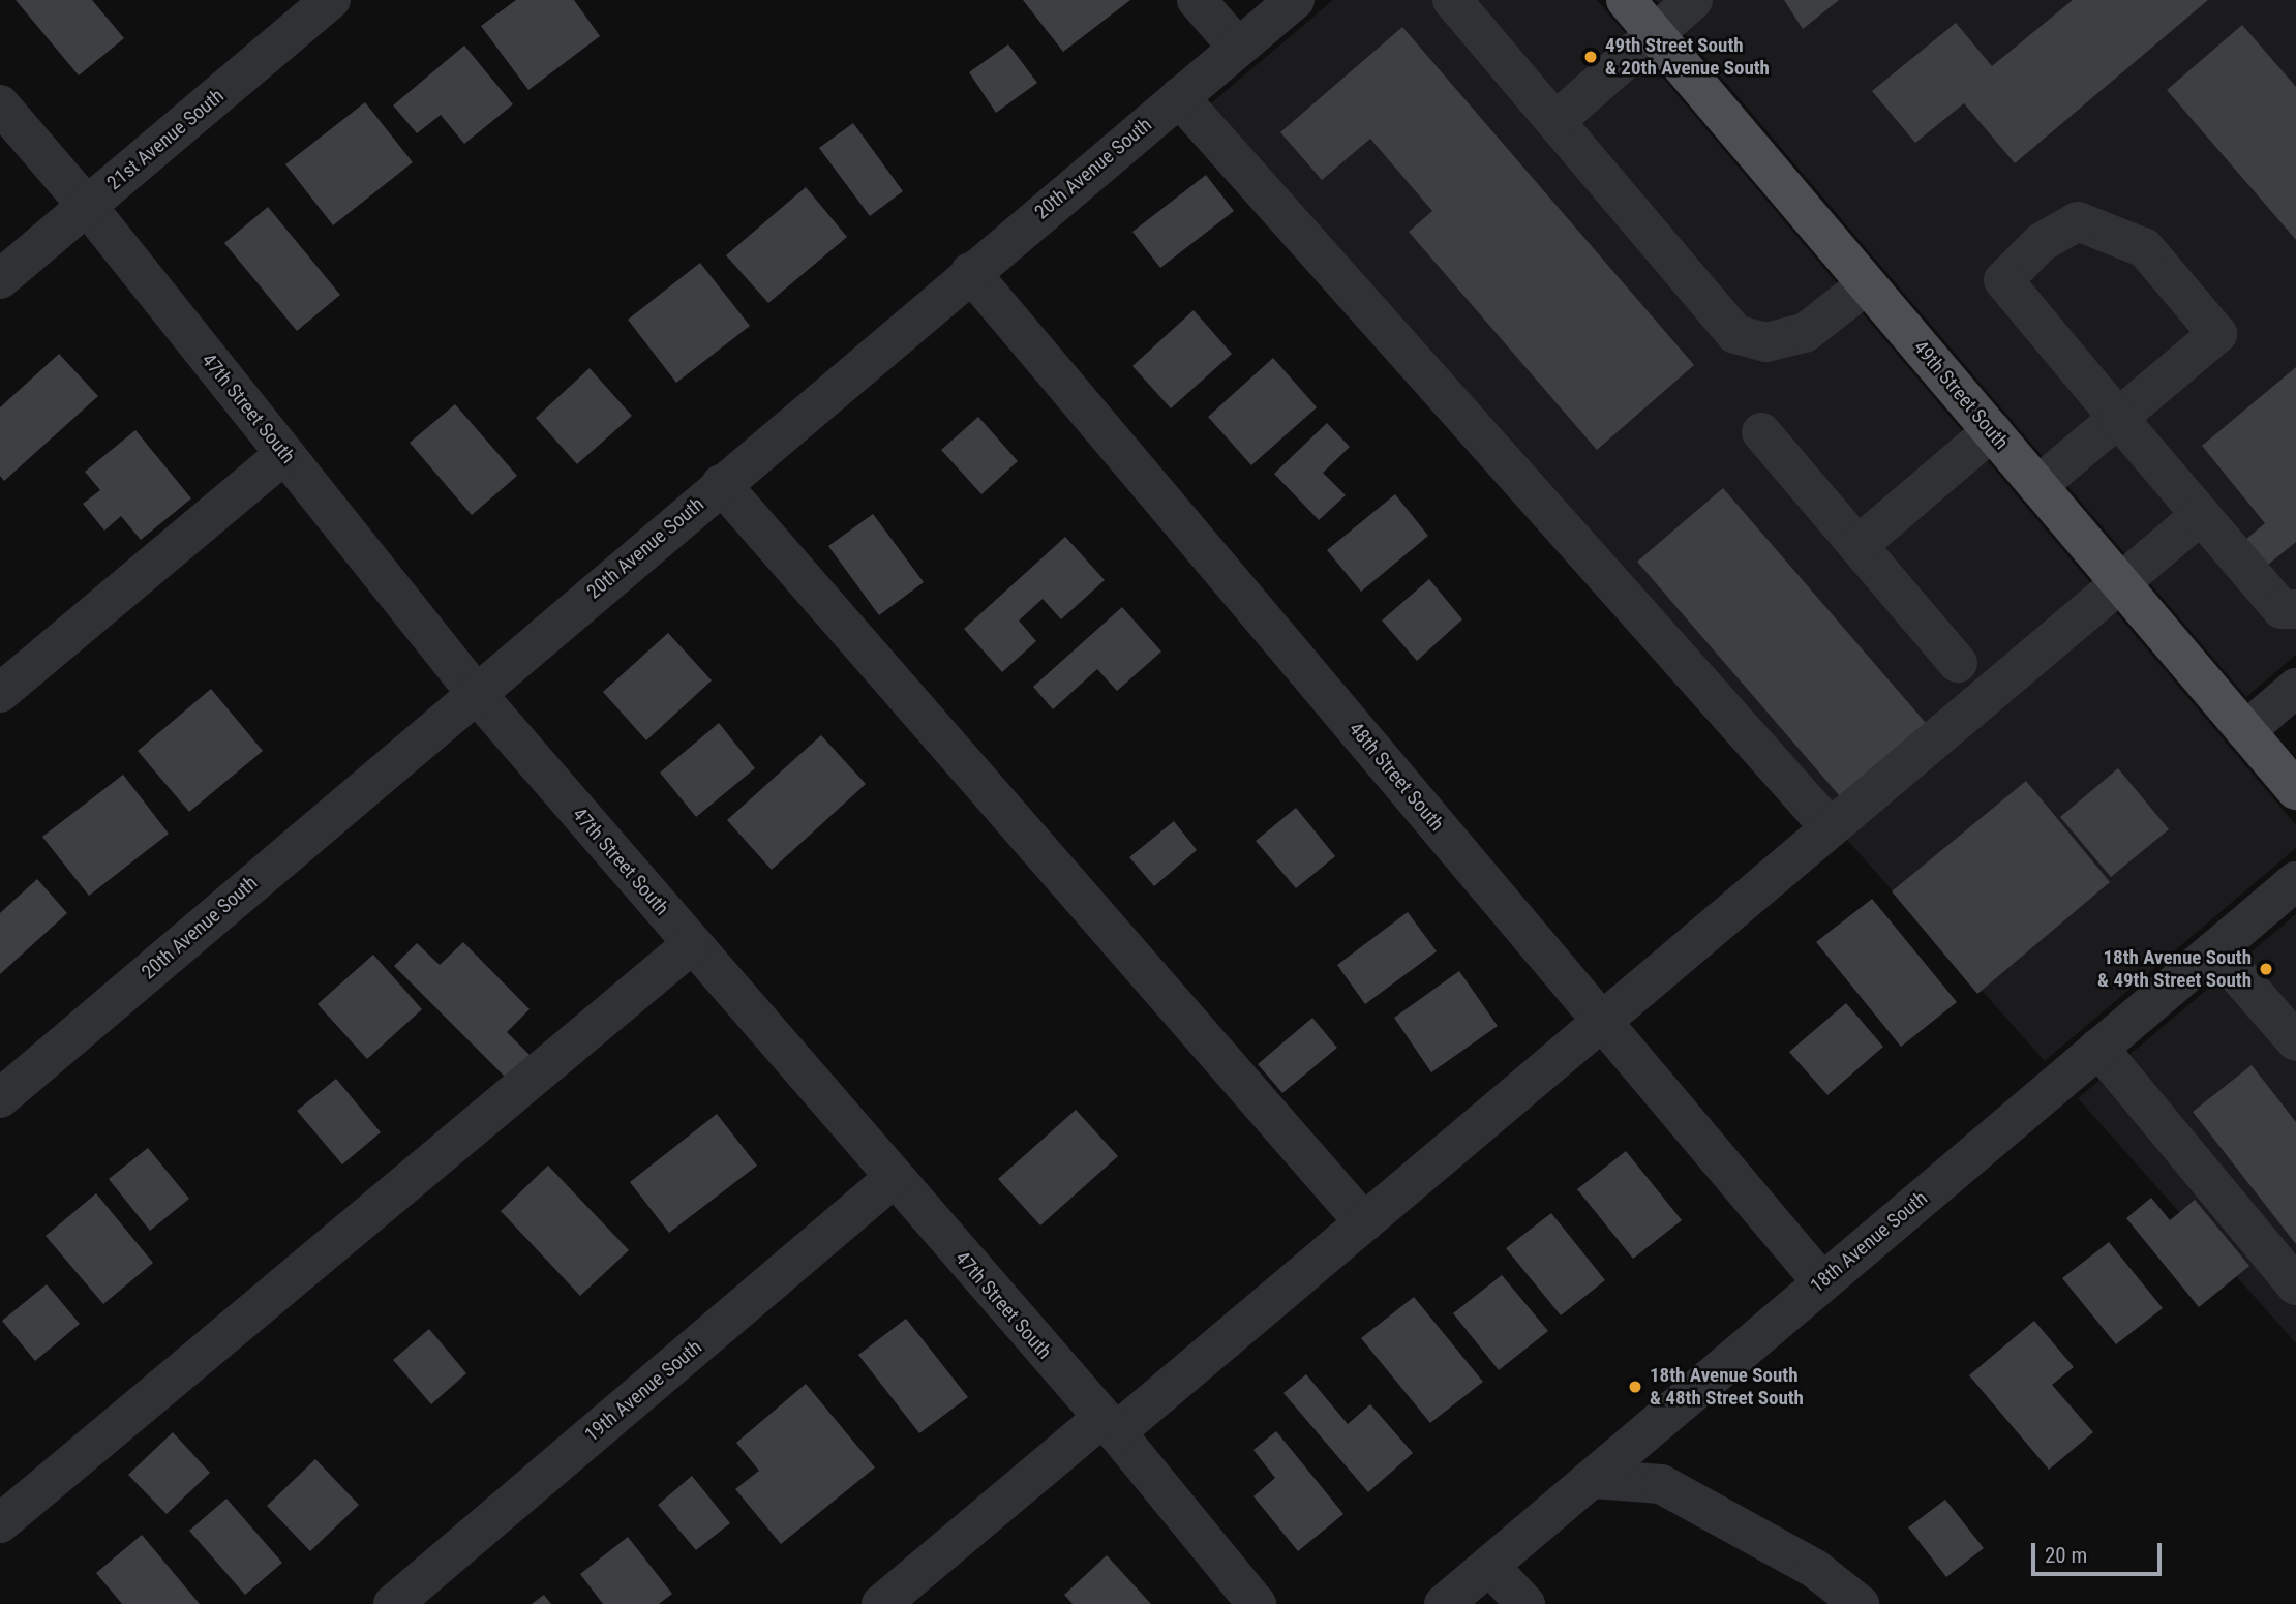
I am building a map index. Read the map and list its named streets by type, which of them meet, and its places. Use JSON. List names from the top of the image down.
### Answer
{
  "streets": {
    "main road": ["49th Street South"],
    "street": [
      "21st Avenue South",
      "20th Avenue South",
      "47th Street South",
      "48th Street South",
      "18th Avenue South",
      "19th Avenue South"
    ]
  },
  "crossings": [
    ["21st Avenue South", "47th Street South"],
    ["20th Avenue South", "47th Street South"],
    ["20th Avenue South", "48th Street South"],
    ["47th Street South", "19th Avenue South"],
    ["48th Street South", "18th Avenue South"]
  ],
  "places": ["49th Street South & 20th Avenue South", "18th Avenue South & 49th Street South", "18th Avenue South & 48th Street South"],
  "scale_bar": "20 m"
}
